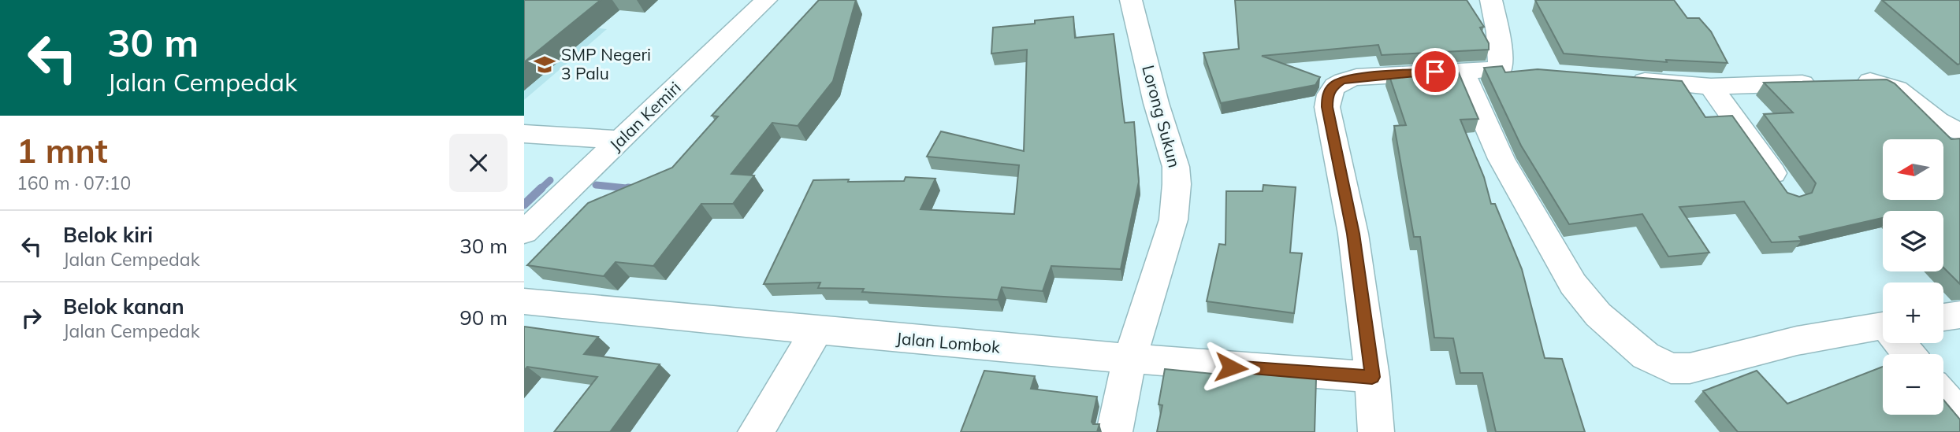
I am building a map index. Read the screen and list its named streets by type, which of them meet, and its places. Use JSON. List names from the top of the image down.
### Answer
{
  "streets": {
    "street": ["Jalan Kemiri", "Lorong Sukun", "Jalan Lombok"]
  },
  "crossings": [
    ["Lorong Sukun", "Jalan Lombok"]
  ],
  "places": {
    "school or university": ["SMP Negeri 3 Palu"]
  },
  "north": "left",
  "page": {
    "turn": ["30 m", "Jalan Cempedak"],
    "heading": ["1 mnt", "160 m · 07:10"],
    "map_buttons": ["+", "−"],
    "list": [
      {
        "name": "Belok kiri",
        "note": "Jalan Cempedak",
        "value": "30 m"
      },
      {
        "name": "Belok kanan",
        "note": "Jalan Cempedak",
        "value": "90 m"
      }
    ]
  }
}
